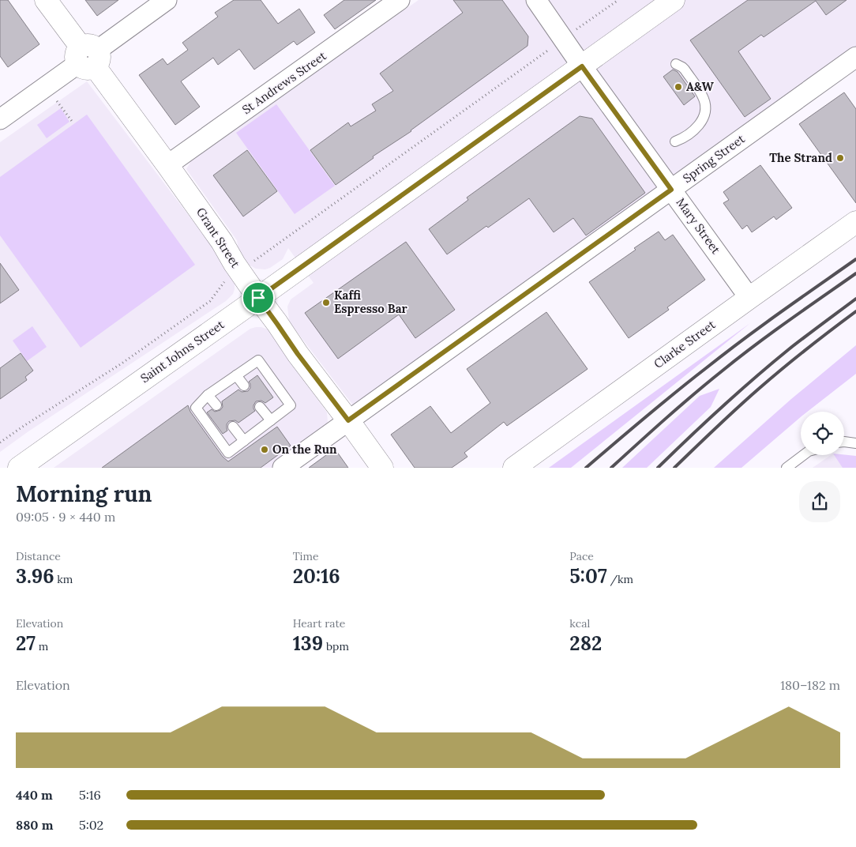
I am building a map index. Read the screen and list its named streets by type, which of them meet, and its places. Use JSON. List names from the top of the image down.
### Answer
{
  "streets": {
    "main road": ["Grant Street", "Clarke Street", "Saint Johns Street"],
    "street": ["St Andrews Street", "Spring Street", "Mary Street"]
  },
  "crossings": [
    ["St Andrews Street", "Grant Street"],
    ["Spring Street", "Mary Street"],
    ["Spring Street", "Grant Street"],
    ["Mary Street", "Clarke Street"],
    ["Mary Street", "Saint Johns Street"],
    ["Grant Street", "Saint Johns Street"]
  ],
  "places": [
    "A&W",
    "The Strand",
    "Kaffi Espresso Bar",
    "On the Run"
  ],
  "page": {
    "heading": ["Morning run", "09:05 · 9 × 440 m"],
    "stats": [
      ["Distance", "3.96 km"],
      ["Time", "20:16"],
      ["Pace", "5:07 /km"],
      ["Elevation", "27 m"],
      ["Heart rate", "139 bpm"],
      ["kcal", "282"]
    ],
    "chart": ["Elevation", "180–182 m"],
    "list": [
      {
        "name": "440 m",
        "note": "5:16"
      },
      {
        "name": "880 m",
        "note": "5:02"
      }
    ]
  }
}
